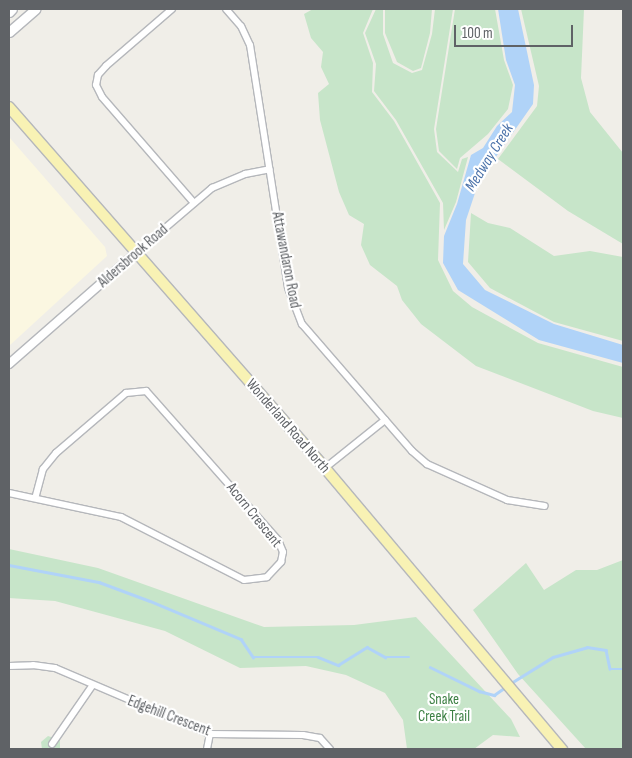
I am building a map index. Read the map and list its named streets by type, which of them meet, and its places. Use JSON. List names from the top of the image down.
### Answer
{
  "streets": {
    "main road": ["Wonderland Road North"],
    "street": [
      "Aldersbrook Road",
      "Attawandaron Road",
      "Acorn Crescent",
      "Edgehill Crescent"
    ]
  },
  "crossings": [
    ["Aldersbrook Road", "Attawandaron Road"],
    ["Aldersbrook Road", "Wonderland Road North"]
  ],
  "water": ["Medway Creek"],
  "parks": ["Snake Creek Trail"],
  "scale_bar": "100 m"
}
